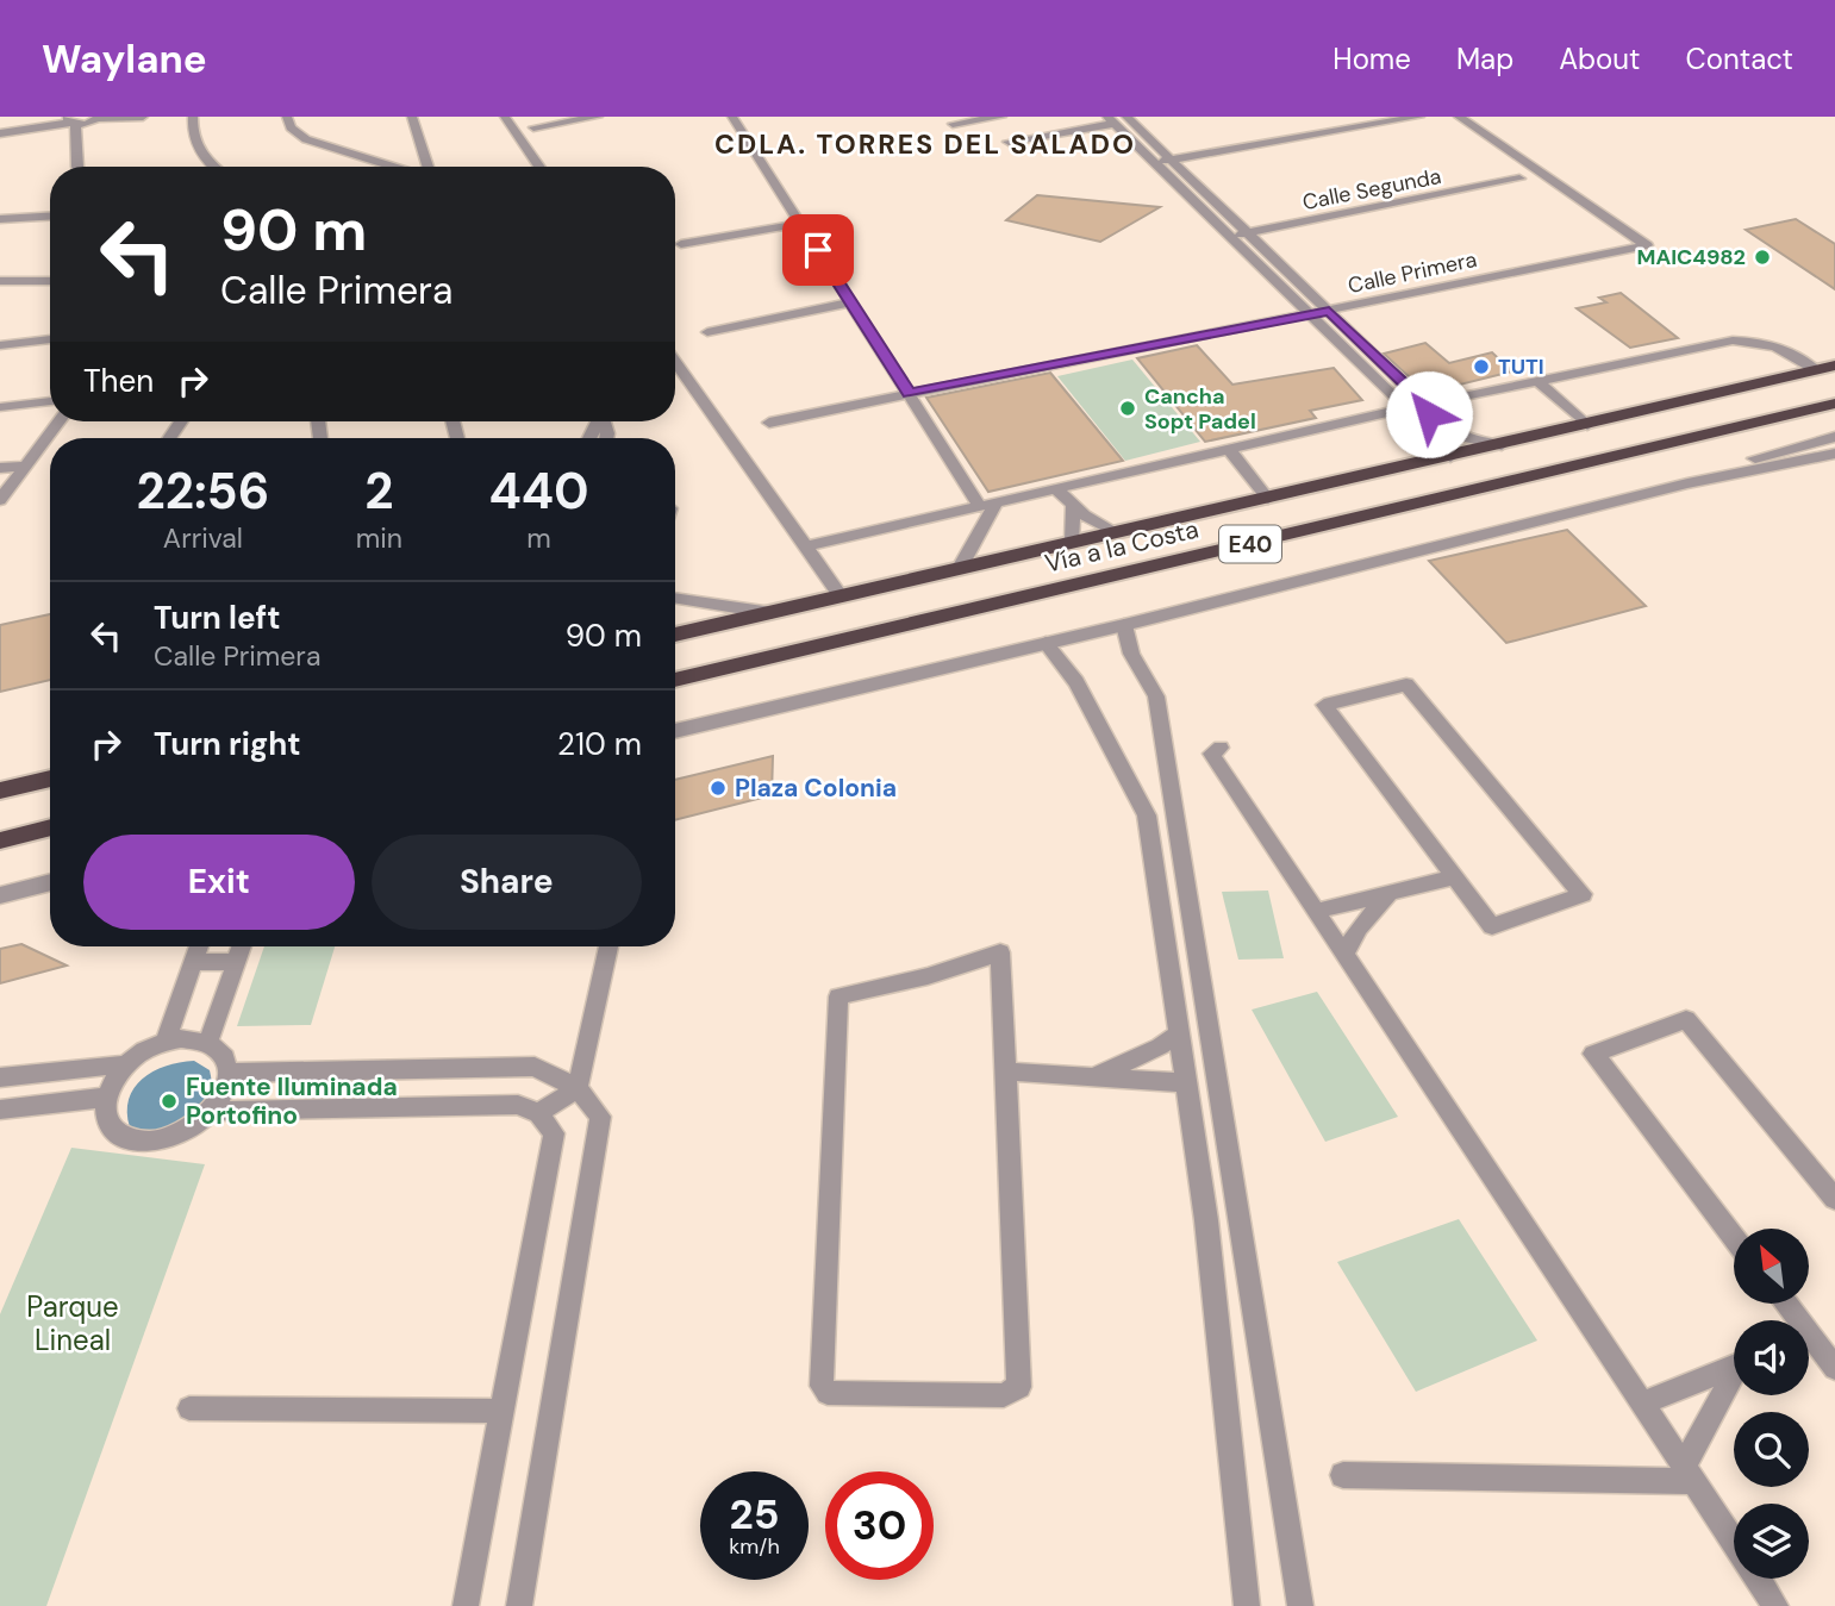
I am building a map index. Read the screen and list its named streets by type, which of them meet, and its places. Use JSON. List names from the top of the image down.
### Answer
{
  "streets": {
    "highway": ["E40", "Vía a la Costa"],
    "street": ["Calle Segunda", "Calle Primera"]
  },
  "districts": ["CDLA. TORRES DEL SALADO"],
  "parks": ["Parque Lineal"],
  "places": [
    "MAIC4982",
    "TUTI",
    "Cancha Sopt Padel",
    "Plaza Colonia",
    "Fuente Iluminada Portofino"
  ],
  "north": "top left",
  "page": {
    "header": "Waylane",
    "nav": [
      "Home",
      "Map",
      "About",
      "Contact"
    ],
    "turn": ["90 m", "Calle Primera"],
    "then": "Then",
    "eta": [
      "22:56",
      "Arrival",
      "2",
      "min",
      "440",
      "m"
    ],
    "list": [
      {
        "name": "Turn left",
        "note": "Calle Primera",
        "value": "90 m"
      },
      {
        "name": "Turn right",
        "value": "210 m"
      }
    ],
    "buttons": ["Exit", "Share"],
    "speed": "25 km/h",
    "limit": "30"
  }
}
